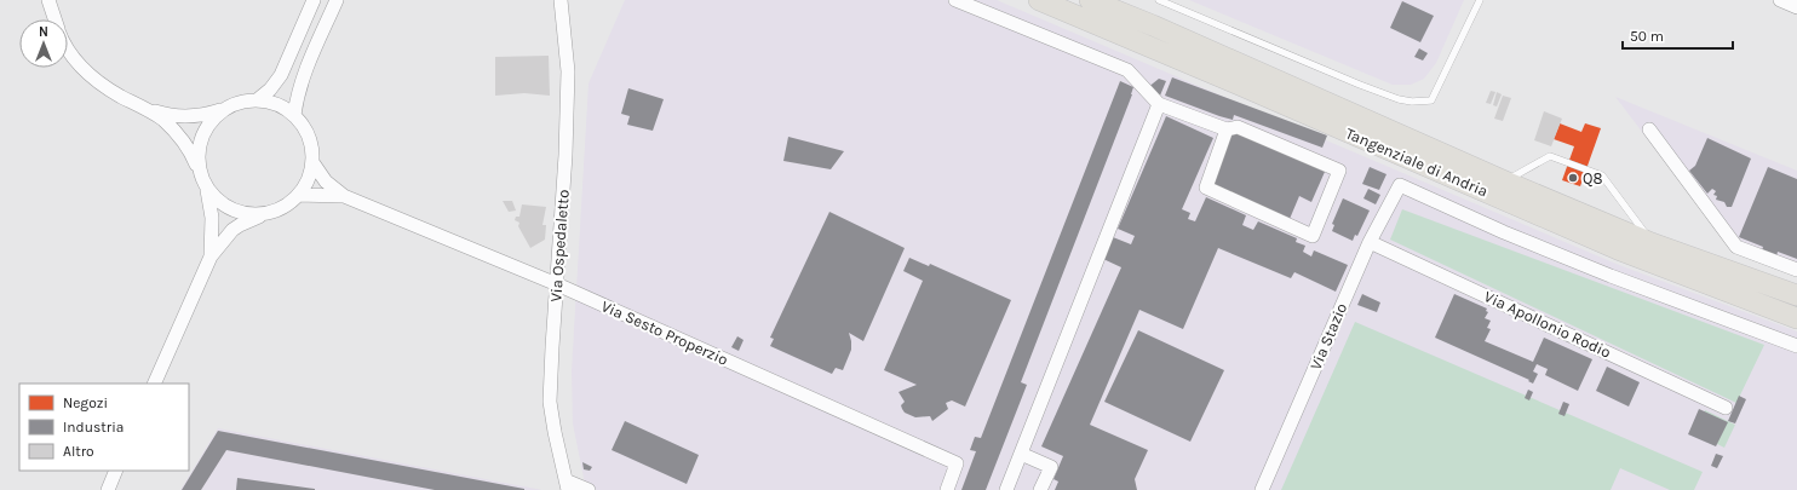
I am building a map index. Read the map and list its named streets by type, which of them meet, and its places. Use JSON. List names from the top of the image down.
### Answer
{
  "streets": {
    "main road": ["Tangenziale di Andria"],
    "street": [
      "Via Ospedaletto",
      "Via Apollonio Rodio",
      "Via Sesto Properzio",
      "Via Stazio"
    ]
  },
  "crossings": [
    ["Via Ospedaletto", "Via Sesto Properzio"],
    ["Via Apollonio Rodio", "Via Stazio"]
  ],
  "places": ["Q8"],
  "legend": ["Negozi", "Industria", "Altro"],
  "scale_bar": "50 m",
  "north": "top"
}
